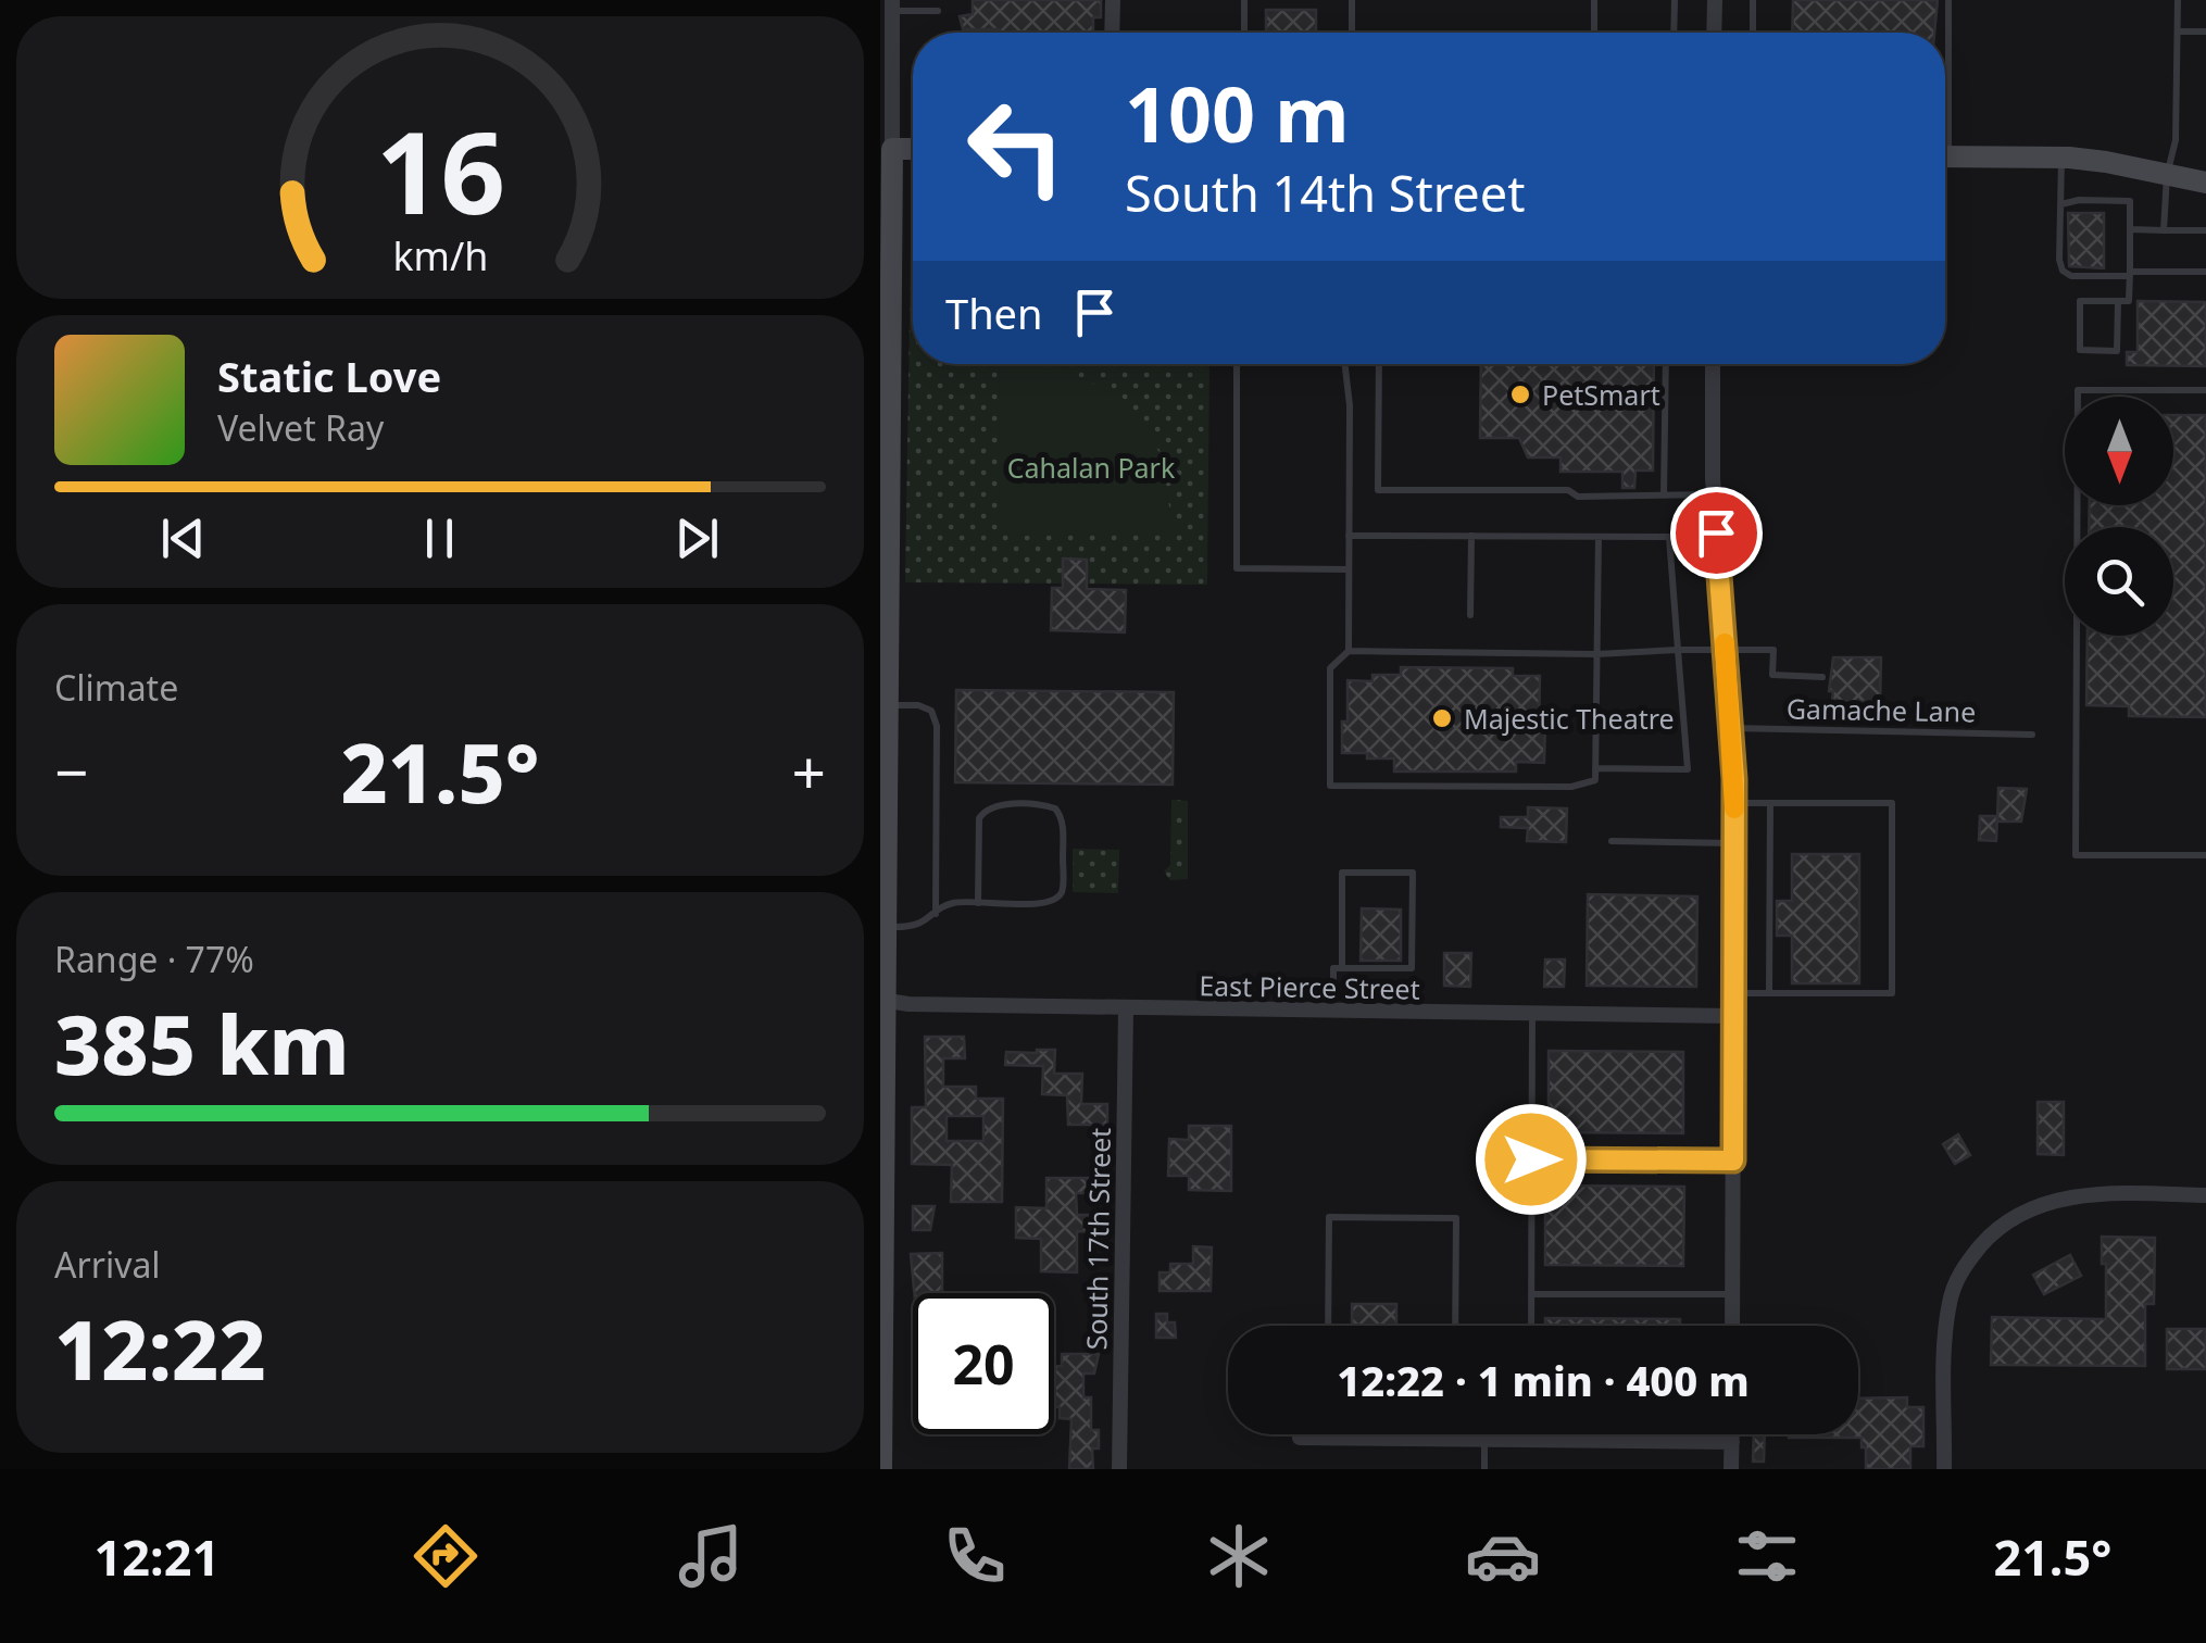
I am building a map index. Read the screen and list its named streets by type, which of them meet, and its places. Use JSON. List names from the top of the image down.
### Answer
{
  "streets": {
    "street": ["East Pierce Street", "South 17th Street"],
    "lane": ["Gamache Lane"]
  },
  "crossings": [
    ["East Pierce Street", "South 17th Street"]
  ],
  "parks": ["Cahalan Park"],
  "places": ["PetSmart", "Majestic Theatre"],
  "north": "bottom",
  "page": {
    "turn": ["100 m", "South 14th Street"],
    "then": "Then",
    "song": ["Static Love", "Velvet Ray"],
    "tile": [
      "Climate",
      ["Range · 77%", "385 km"],
      ["Arrival", "12:22"]
    ],
    "heat": ["−", "21.5°", "+"],
    "limit": "20",
    "trip": "12:22 · 1 min · 400 m",
    "tabs": ["12:21", "21.5°"],
    "gauge": ["16", "km/h"]
  }
}
